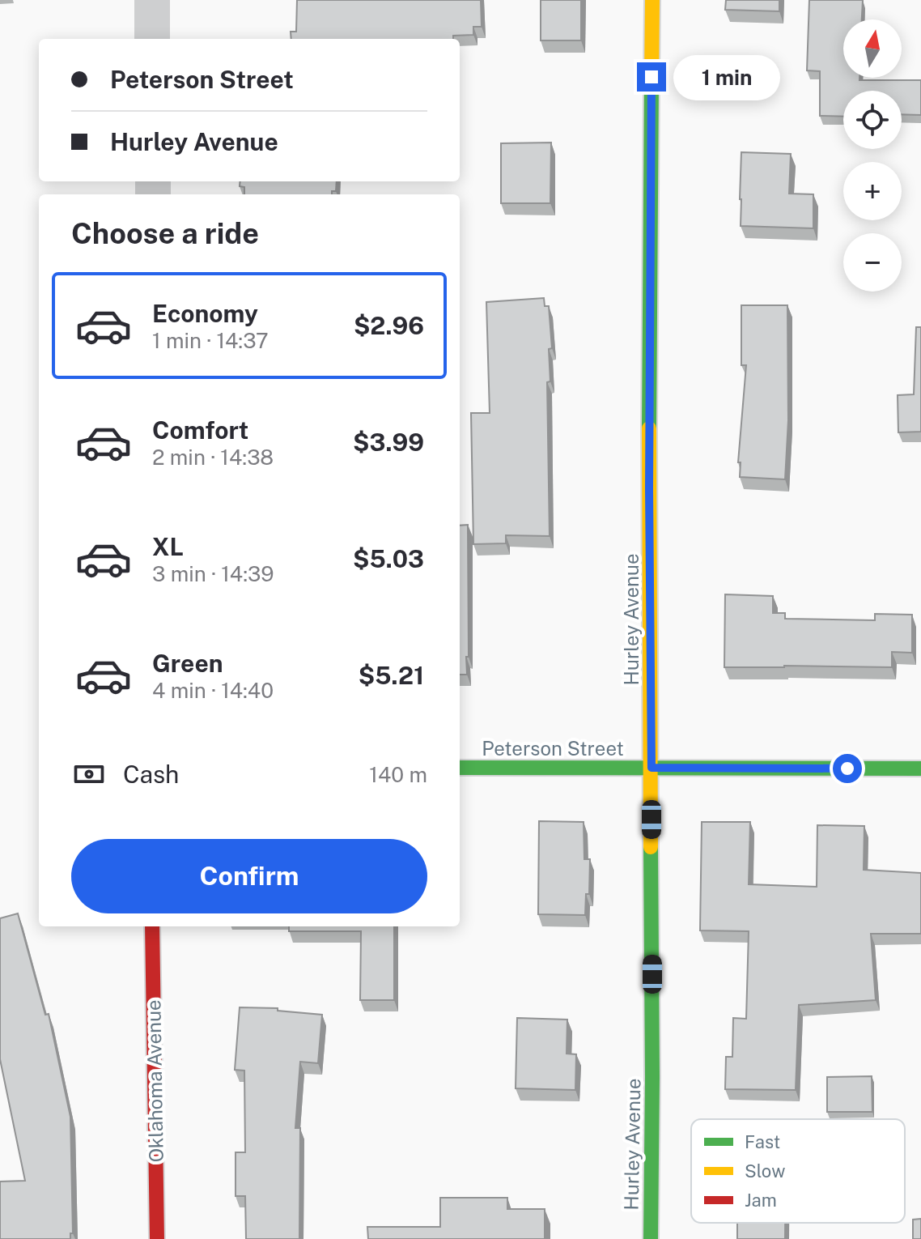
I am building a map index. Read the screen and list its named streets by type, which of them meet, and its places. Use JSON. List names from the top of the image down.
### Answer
{
  "streets": {
    "street": ["Hurley Avenue", "Peterson Street", "Oklahoma Avenue"]
  },
  "crossings": [
    ["Hurley Avenue", "Peterson Street"]
  ],
  "legend": ["Fast", "Slow", "Jam"],
  "north": "top",
  "page": {
    "map_buttons": ["+", "−"],
    "banner": ["Peterson Street", "Hurley Avenue"],
    "bubble": "1 min",
    "heading": "Choose a ride",
    "list": [
      {
        "name": "Economy",
        "note": "1 min · 14:37",
        "value": "$2.96"
      },
      {
        "name": "Comfort",
        "note": "2 min · 14:38",
        "value": "$3.99"
      },
      {
        "name": "XL",
        "note": "3 min · 14:39",
        "value": "$5.03"
      },
      {
        "name": "Green",
        "note": "4 min · 14:40",
        "value": "$5.21"
      }
    ],
    "pay": ["Cash", "140 m"],
    "buttons": "Confirm"
  }
}
